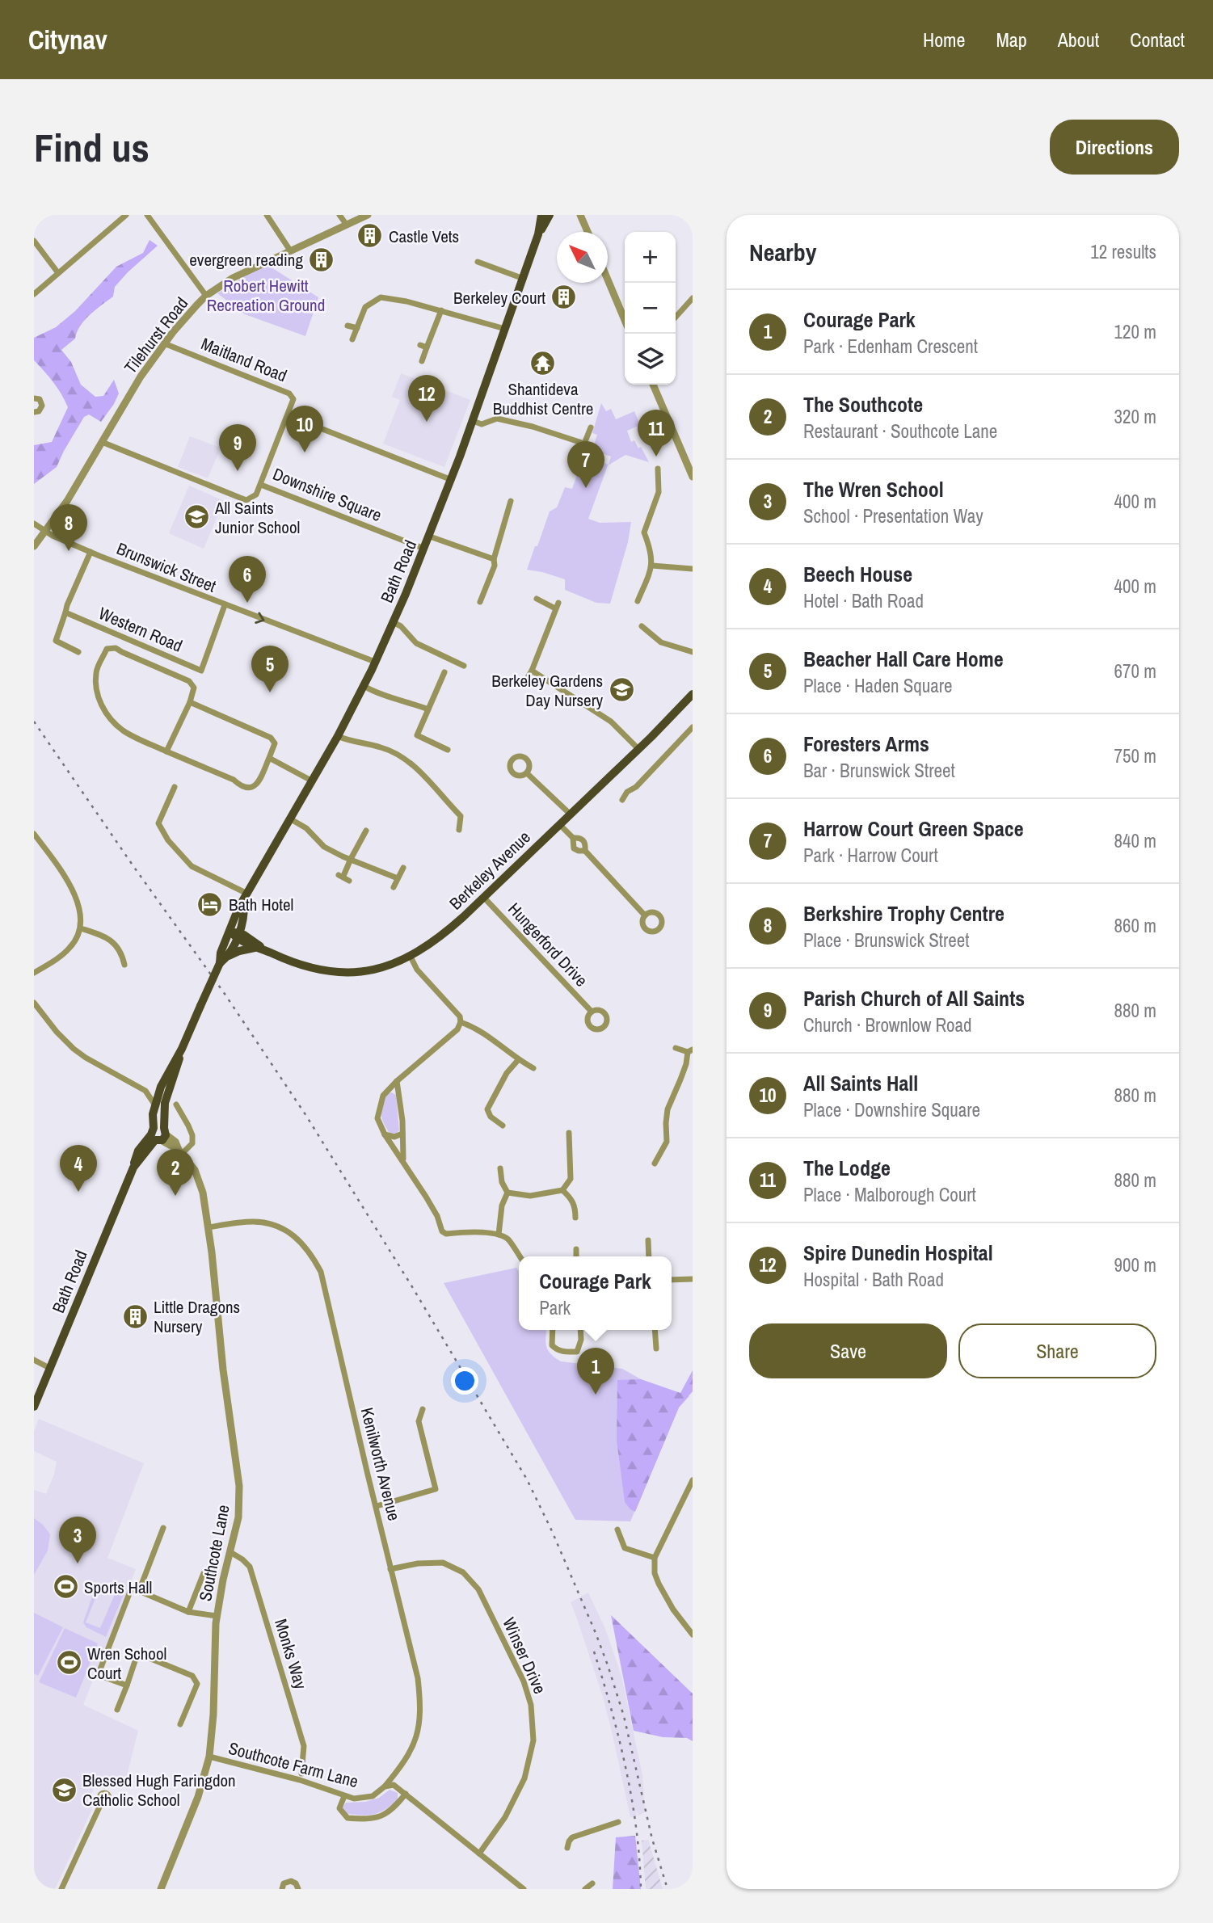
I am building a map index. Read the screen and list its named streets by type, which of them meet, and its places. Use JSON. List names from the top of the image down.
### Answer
{
  "streets": {
    "main road": ["Bath Road", "Berkeley Avenue"],
    "street": [
      "Tilehurst Road",
      "Maitland Road",
      "Downshire Square",
      "Brunswick Street",
      "Western Road",
      "Hungerford Drive",
      "Kenilworth Avenue",
      "Southcote Lane",
      "Monks Way",
      "Winser Drive",
      "Southcote Farm Lane"
    ]
  },
  "crossings": [
    ["Tilehurst Road", "Maitland Road"],
    ["Tilehurst Road", "Brunswick Street"],
    ["Maitland Road", "Downshire Square"],
    ["Downshire Square", "Bath Road"],
    ["Brunswick Street", "Bath Road"],
    ["Brunswick Street", "Western Road"],
    ["Bath Road", "Berkeley Avenue"],
    ["Bath Road", "Southcote Lane"],
    ["Berkeley Avenue", "Hungerford Drive"],
    ["Kenilworth Avenue", "Southcote Lane"],
    ["Kenilworth Avenue", "Winser Drive"],
    ["Kenilworth Avenue", "Southcote Farm Lane"],
    ["Southcote Lane", "Monks Way"],
    ["Southcote Lane", "Southcote Farm Lane"]
  ],
  "one_way": ["Brunswick Street"],
  "parks": ["Robert Hewitt Recreation Ground"],
  "places": {
    "building": [
      "Castle Vets",
      "evergreen reading",
      "Berkeley Court",
      "Little Dragons Nursery"
    ],
    "temple": ["Shantideva Buddhist Centre"],
    "school or university": ["All Saints Junior School", "Berkeley Gardens Day Nursery", "Blessed Hugh Faringdon Catholic School"],
    "hotel": ["Bath Hotel"],
    "sports": ["Sports Hall", "Wren School Court"]
  },
  "north": "top left",
  "page": {
    "header": "Citynav",
    "nav": [
      "Home",
      "Map",
      "About",
      "Contact"
    ],
    "buttons": [
      "Directions",
      ["Save", "Share"]
    ],
    "title": "Find us",
    "heading": ["Nearby", "12 results"],
    "map_buttons": ["+", "−"],
    "list": [
      {
        "mark": "1",
        "name": "Courage Park",
        "note": "Park · Edenham Crescent",
        "value": "120 m"
      },
      {
        "mark": "2",
        "name": "The Southcote",
        "note": "Restaurant · Southcote Lane",
        "value": "320 m"
      },
      {
        "mark": "3",
        "name": "The Wren School",
        "note": "School · Presentation Way",
        "value": "400 m"
      },
      {
        "mark": "4",
        "name": "Beech House",
        "note": "Hotel · Bath Road",
        "value": "400 m"
      },
      {
        "mark": "5",
        "name": "Beacher Hall Care Home",
        "note": "Place · Haden Square",
        "value": "670 m"
      },
      {
        "mark": "6",
        "name": "Foresters Arms",
        "note": "Bar · Brunswick Street",
        "value": "750 m"
      },
      {
        "mark": "7",
        "name": "Harrow Court Green Space",
        "note": "Park · Harrow Court",
        "value": "840 m"
      },
      {
        "mark": "8",
        "name": "Berkshire Trophy Centre",
        "note": "Place · Brunswick Street",
        "value": "860 m"
      },
      {
        "mark": "9",
        "name": "Parish Church of All Saints",
        "note": "Church · Brownlow Road",
        "value": "880 m"
      },
      {
        "mark": "10",
        "name": "All Saints Hall",
        "note": "Place · Downshire Square",
        "value": "880 m"
      },
      {
        "mark": "11",
        "name": "The Lodge",
        "note": "Place · Malborough Court",
        "value": "880 m"
      },
      {
        "mark": "12",
        "name": "Spire Dunedin Hospital",
        "note": "Hospital · Bath Road",
        "value": "900 m"
      }
    ],
    "pins": [
      "12",
      "10",
      "11",
      "9",
      "7",
      "8",
      "6",
      "5",
      "4",
      "2",
      "1",
      "3"
    ],
    "popup": ["Courage Park", "Park"]
  }
}
